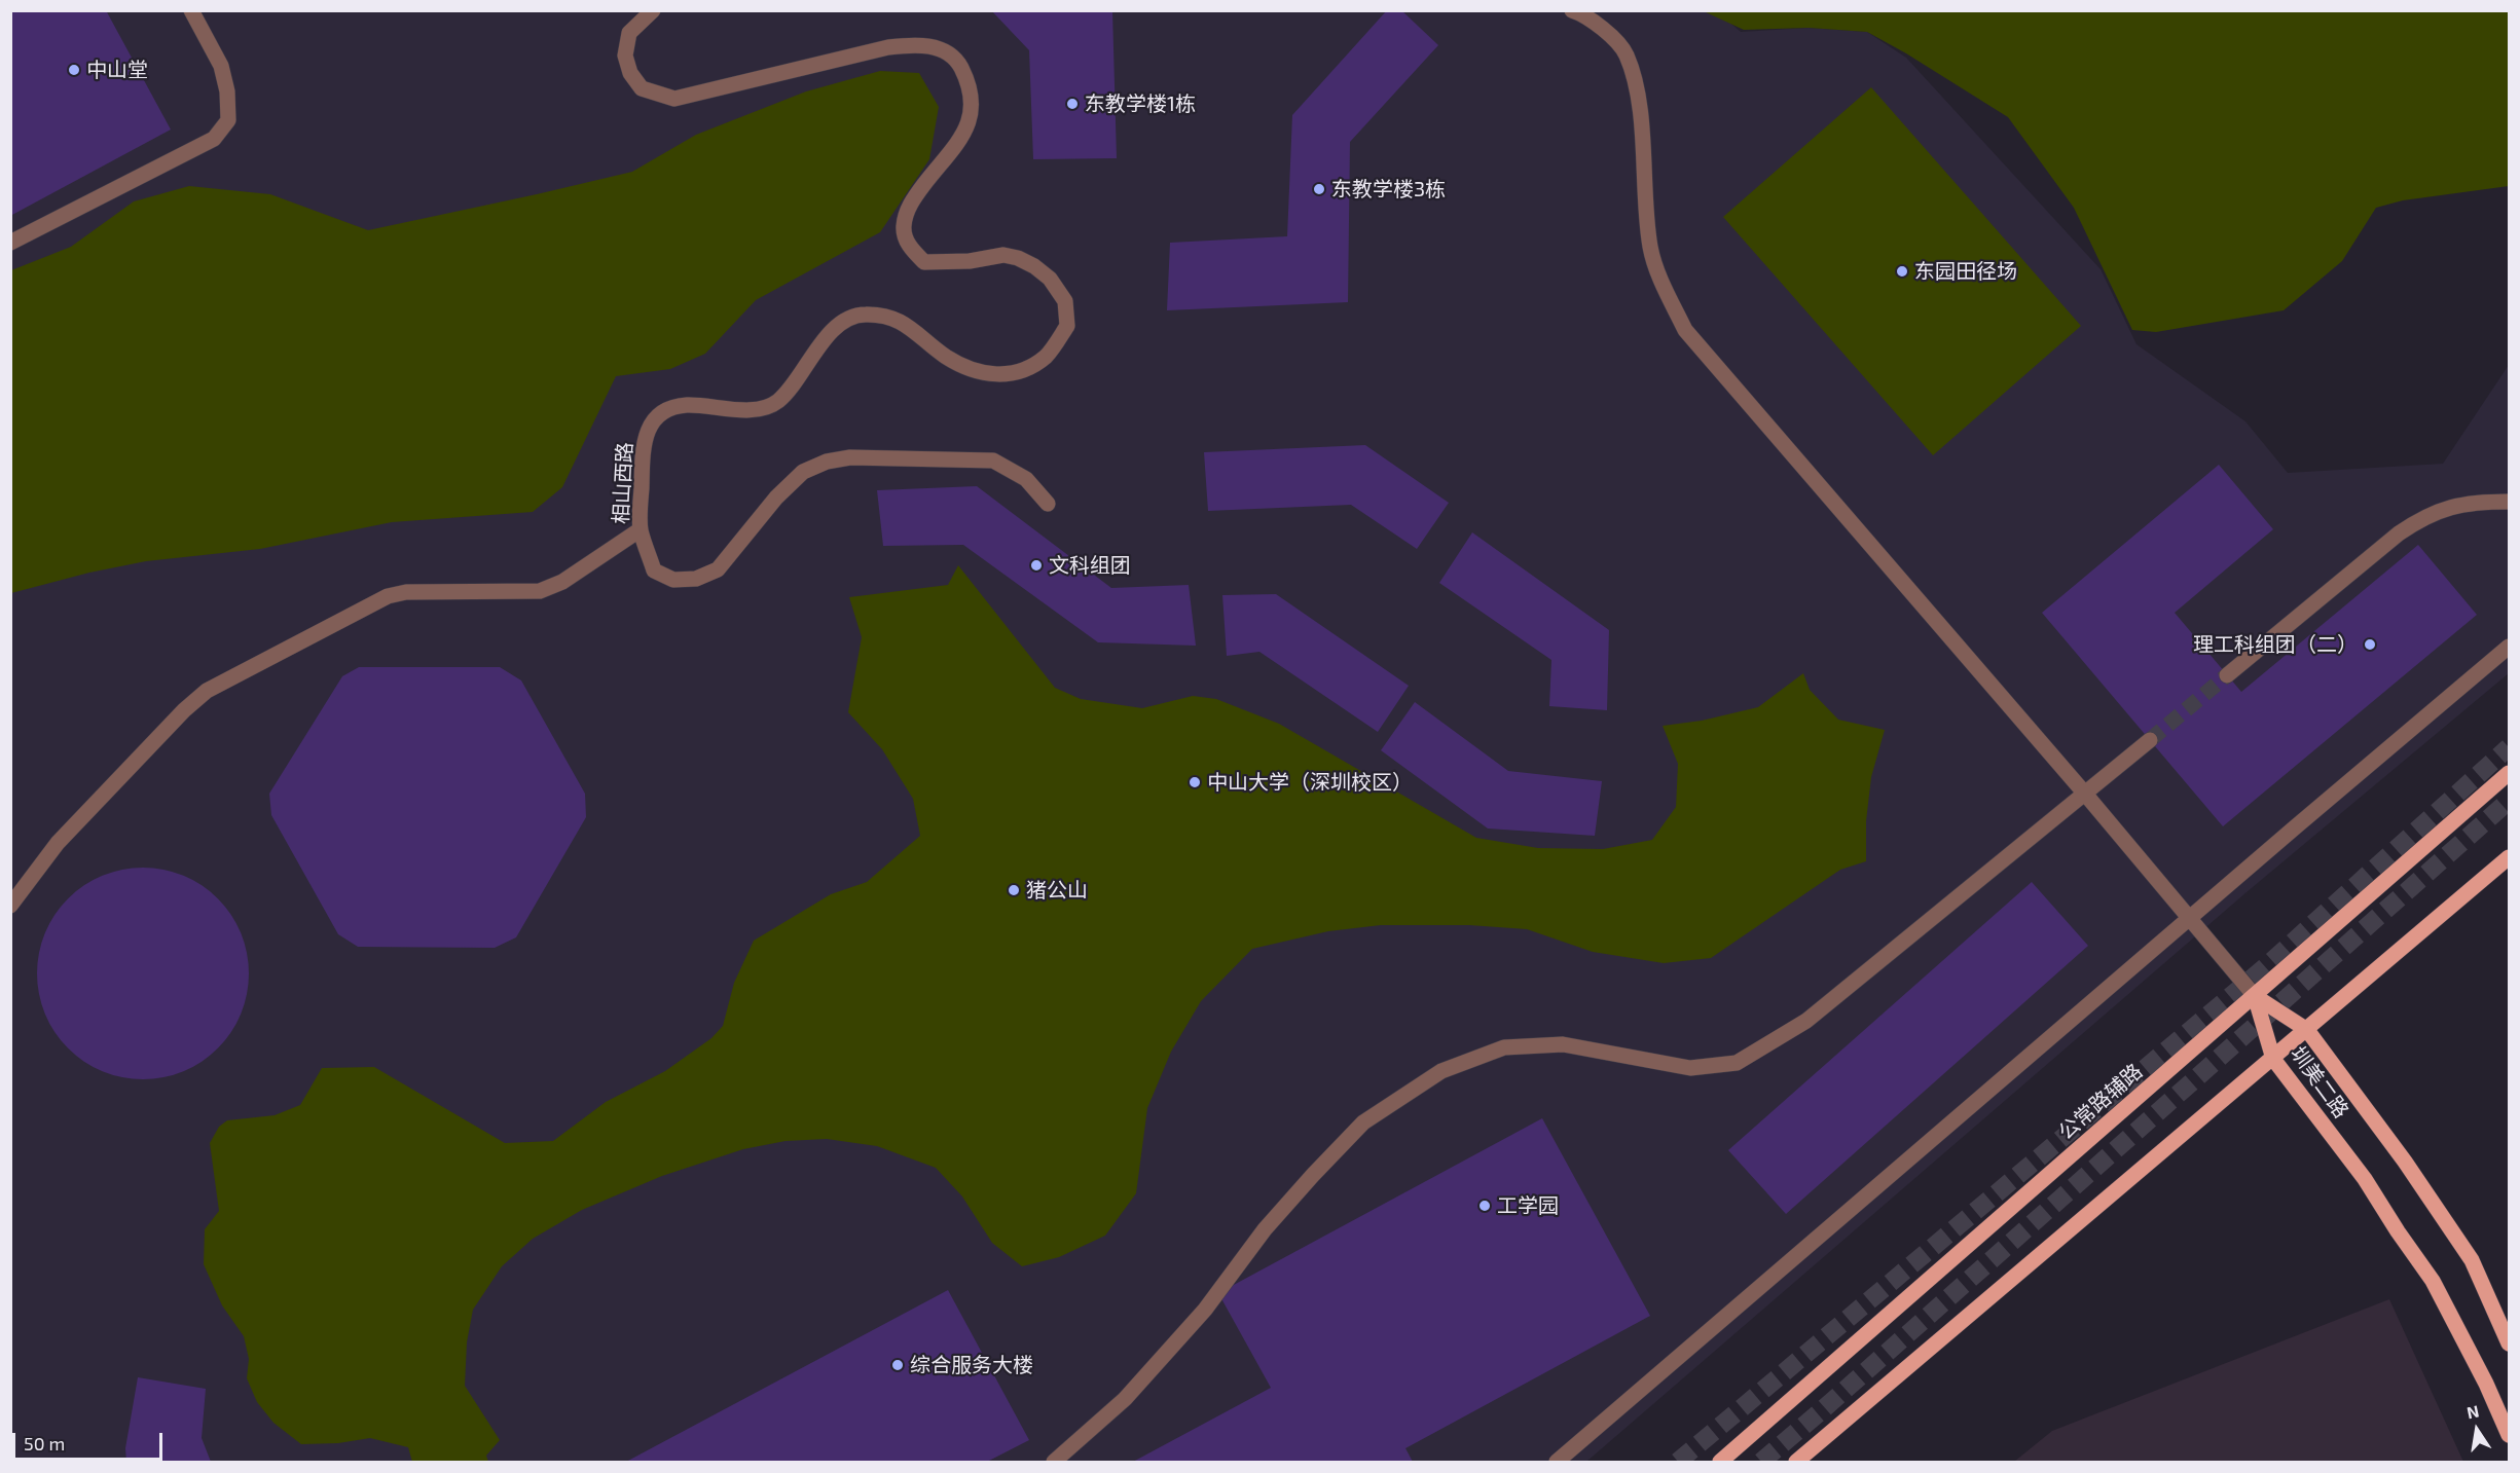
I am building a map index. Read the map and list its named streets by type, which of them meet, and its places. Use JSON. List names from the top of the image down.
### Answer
{
  "streets": {
    "main road": ["圳美二路", "公常路辅路"],
    "lane": ["相山西路"]
  },
  "crossings": [
    ["圳美二路", "公常路辅路"]
  ],
  "places": [
    "中山堂",
    "东教学楼1栋",
    "东教学楼3栋",
    "东园田径场",
    "文科组团",
    "理工科组团（二）",
    "中山大学（深圳校区）",
    "猪公山",
    "工学园",
    "综合服务大楼"
  ],
  "scale_bar": "50 m",
  "north": "top"
}
